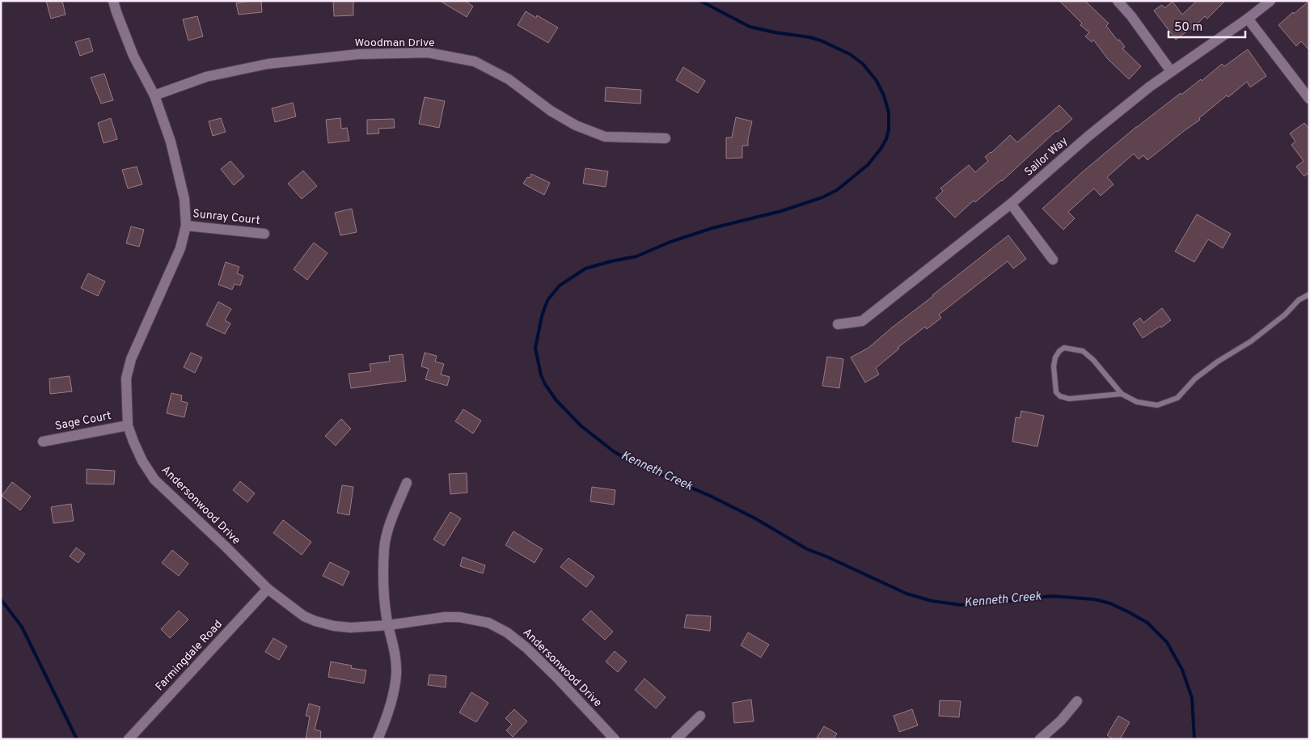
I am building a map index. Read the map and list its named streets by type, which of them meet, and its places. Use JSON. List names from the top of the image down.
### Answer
{
  "streets": {
    "street": [
      "Woodman Drive",
      "Sailor Way",
      "Sunray Court",
      "Sage Court",
      "Andersonwood Drive",
      "Farmingdale Road"
    ]
  },
  "crossings": [
    ["Woodman Drive", "Andersonwood Drive"],
    ["Sunray Court", "Andersonwood Drive"],
    ["Sage Court", "Andersonwood Drive"],
    ["Andersonwood Drive", "Farmingdale Road"]
  ],
  "water": ["Kenneth Creek"],
  "scale_bar": "50 m"
}
